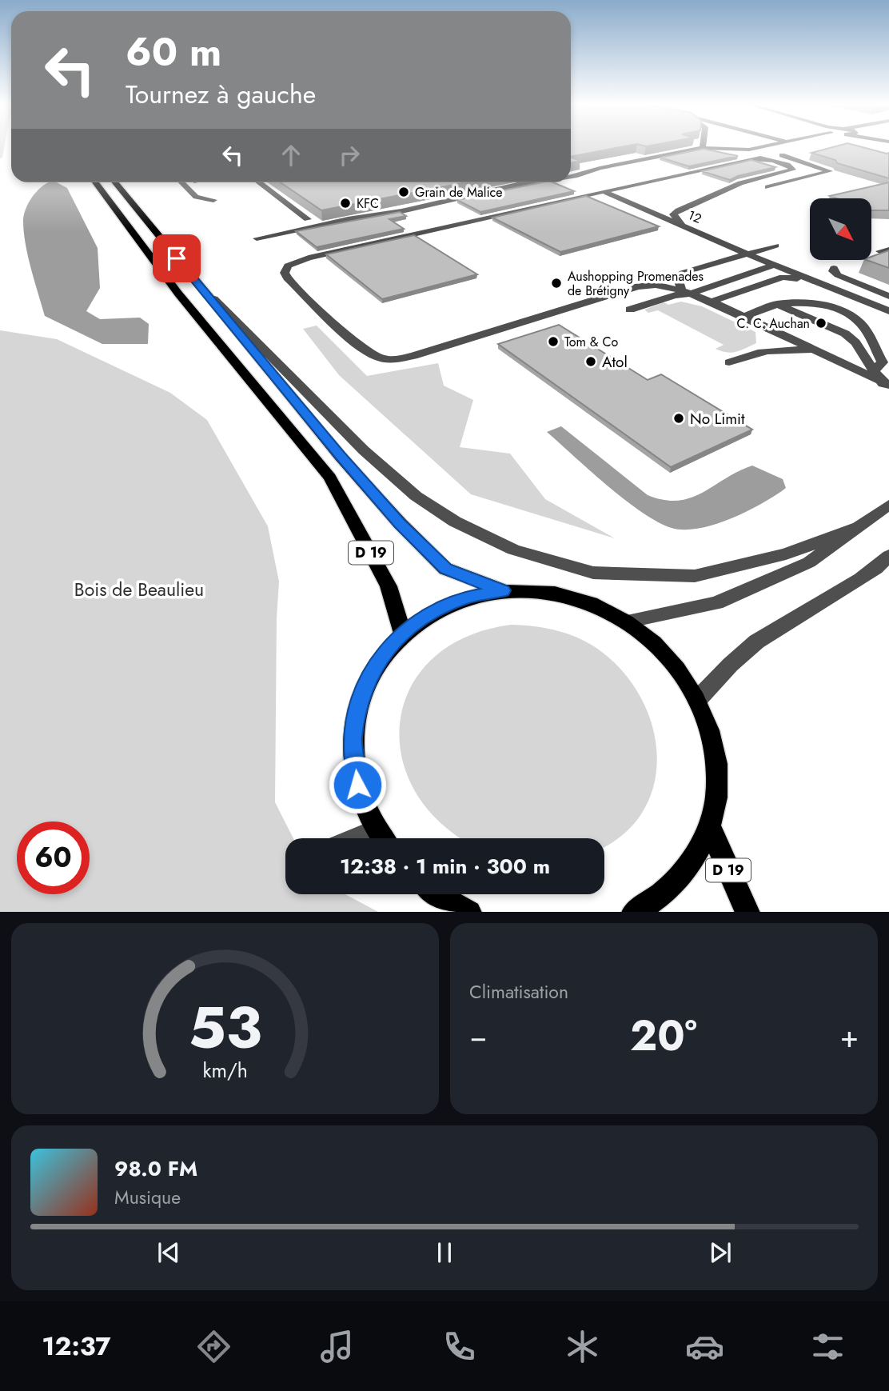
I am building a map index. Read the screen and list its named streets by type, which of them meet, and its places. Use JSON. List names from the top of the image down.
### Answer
{
  "streets": {
    "main road": ["D 19"],
    "street": ["12"]
  },
  "parks": ["Bois de Beaulieu"],
  "places": [
    "Grain de Malice",
    "KFC",
    "Aushopping Promenades de Brétigny",
    "C. C. Auchan",
    "Tom & Co",
    "Atol",
    "No Limit"
  ],
  "north": "bottom right",
  "page": {
    "turn": ["60 m", "Tournez à gauche"],
    "limit": "60",
    "trip": "12:38 · 1 min · 300 m",
    "tile": "Climatisation",
    "heat": ["−", "20°", "+"],
    "song": ["98.0 FM", "Musique"],
    "tabs": "12:37",
    "gauge": ["53", "km/h"]
  }
}
